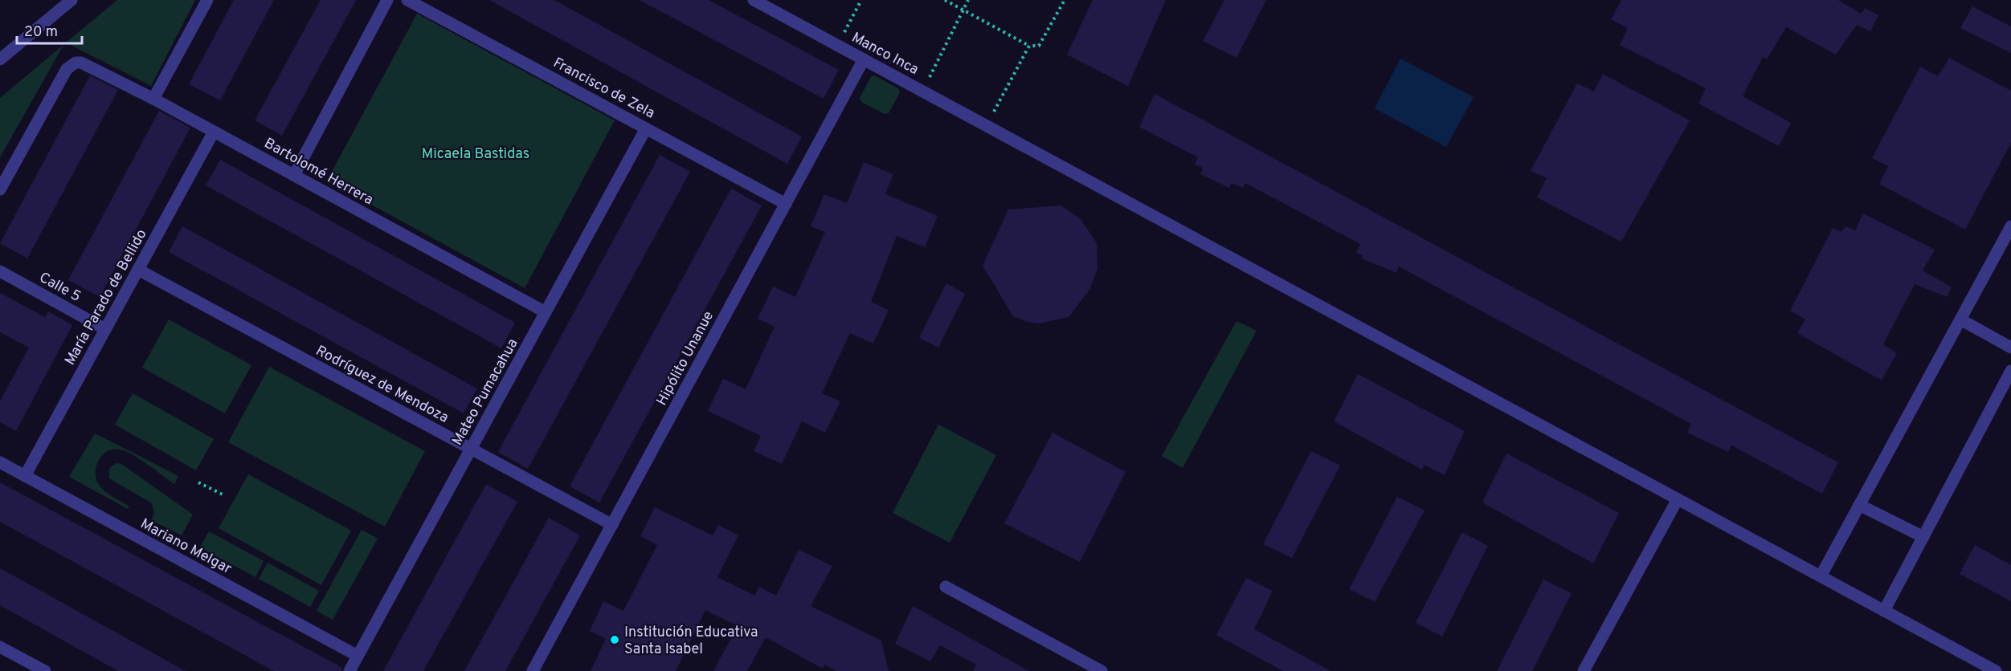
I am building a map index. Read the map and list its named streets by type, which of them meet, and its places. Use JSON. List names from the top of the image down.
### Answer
{
  "streets": {
    "street": [
      "Manco Inca",
      "Francisco de Zela",
      "Bartolomé Herrera",
      "Calle 5",
      "María Parado de Bellido",
      "Hipólito Unanue",
      "Rodríguez de Mendoza",
      "Mateo Pumacahua",
      "Mariano Melgar"
    ]
  },
  "crossings": [
    ["Manco Inca", "Hipólito Unanue"],
    ["Francisco de Zela", "Hipólito Unanue"],
    ["Francisco de Zela", "Mateo Pumacahua"],
    ["Bartolomé Herrera", "María Parado de Bellido"],
    ["Bartolomé Herrera", "Mateo Pumacahua"],
    ["Calle 5", "María Parado de Bellido"],
    ["María Parado de Bellido", "Rodríguez de Mendoza"],
    ["María Parado de Bellido", "Mariano Melgar"],
    ["Hipólito Unanue", "Rodríguez de Mendoza"],
    ["Rodríguez de Mendoza", "Mateo Pumacahua"],
    ["Mateo Pumacahua", "Mariano Melgar"]
  ],
  "parks": ["Micaela Bastidas"],
  "places": ["Institución Educativa Santa Isabel"],
  "scale_bar": "20 m"
}
